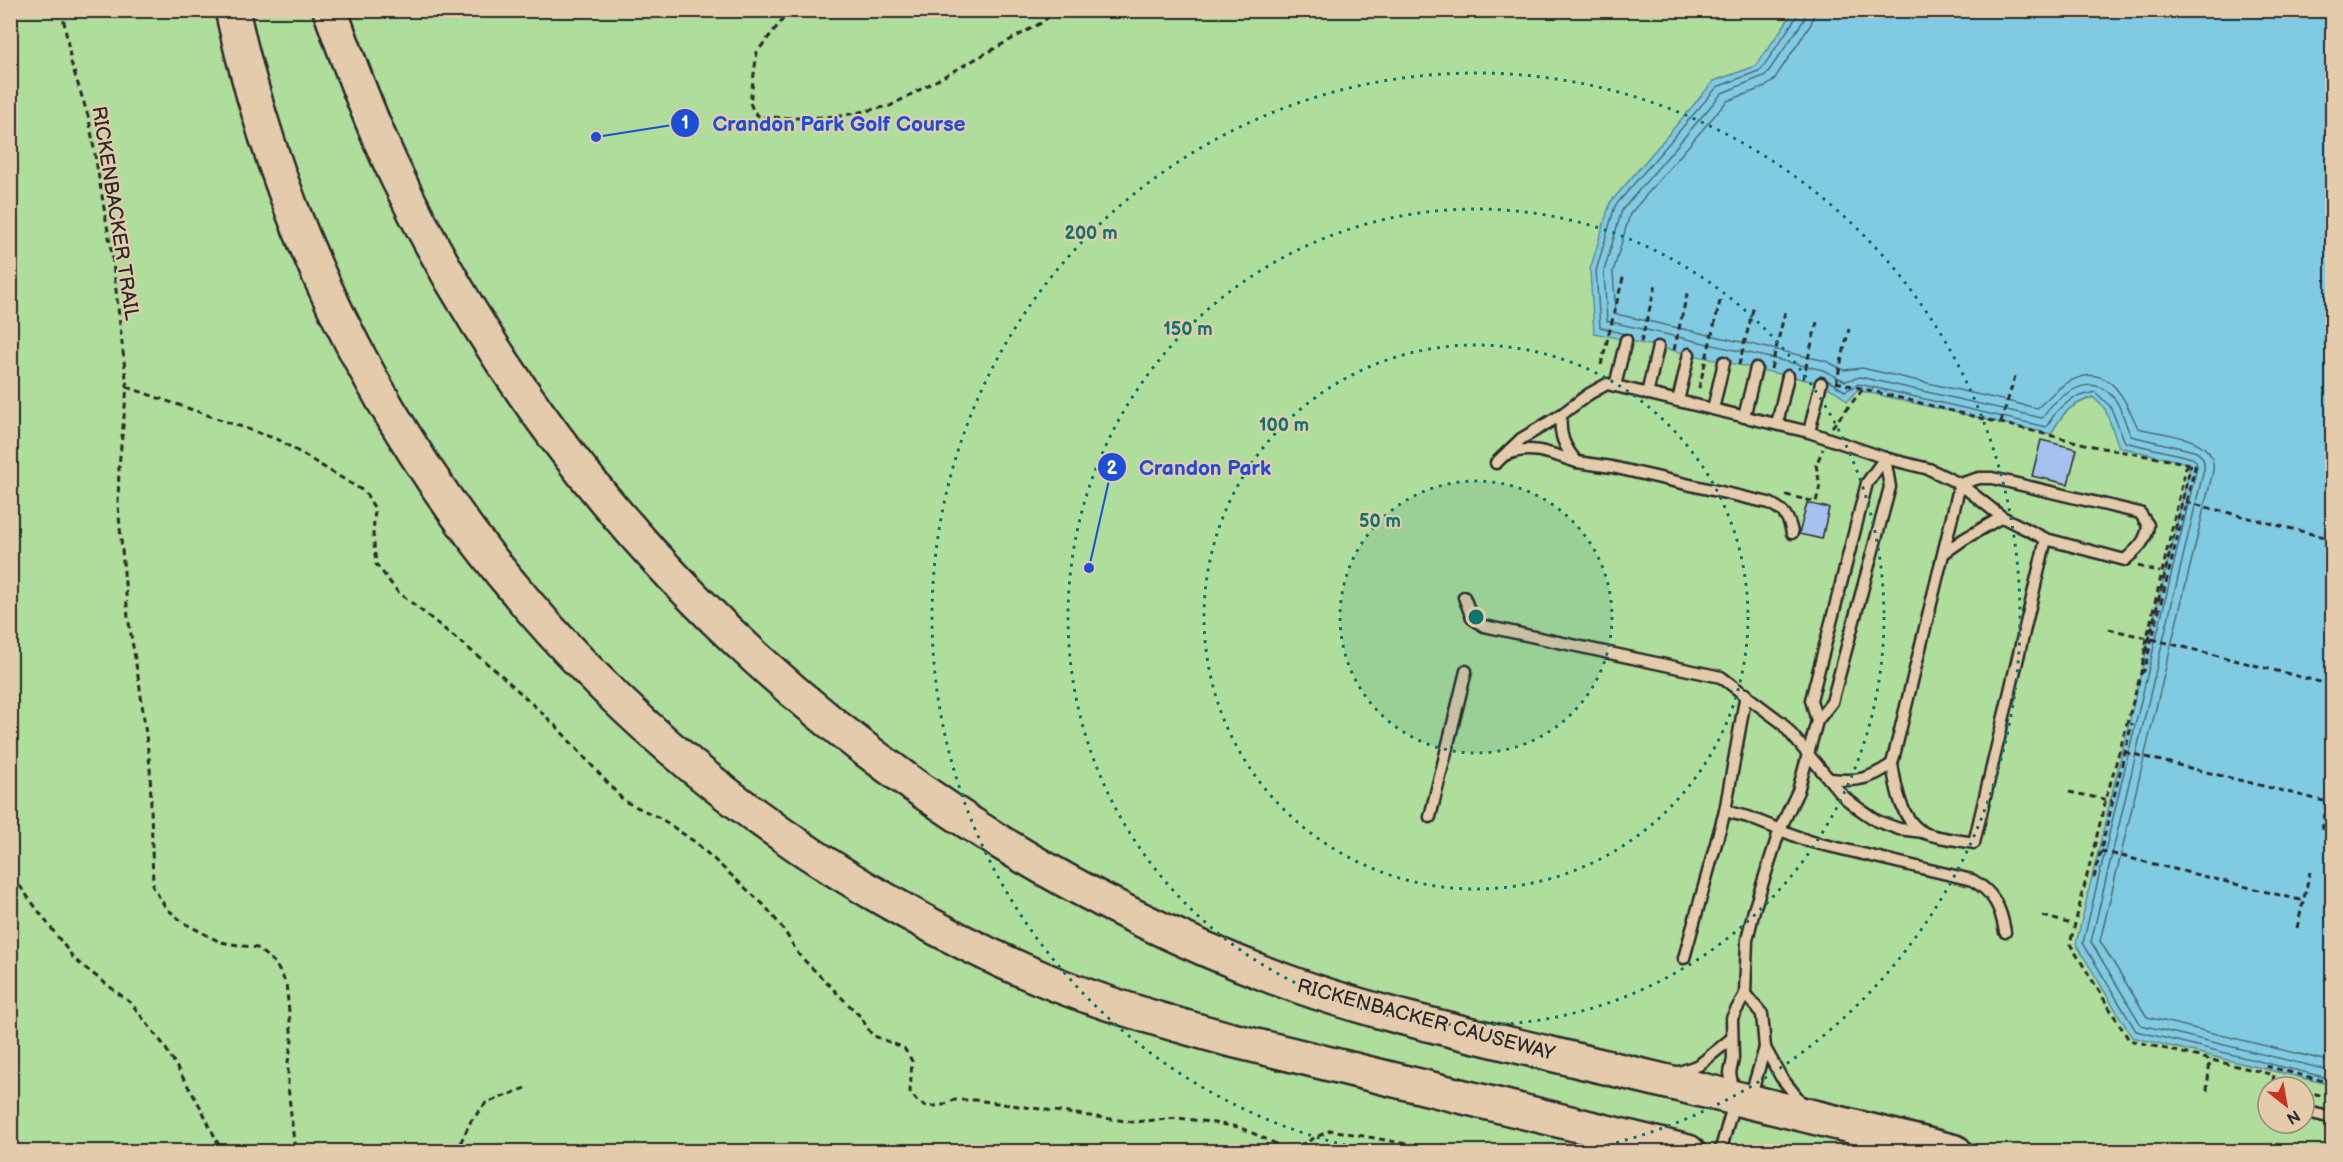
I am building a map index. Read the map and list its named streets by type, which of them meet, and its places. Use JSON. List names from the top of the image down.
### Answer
{
  "streets": {
    "main road": ["RICKENBACKER CAUSEWAY"],
    "path": ["RICKENBACKER TRAIL"]
  },
  "places": ["Crandon Park Golf Course", "Crandon Park"],
  "north": "bottom right",
  "rings": [
    "200 m",
    "150 m",
    "100 m",
    "50 m"
  ]
}
